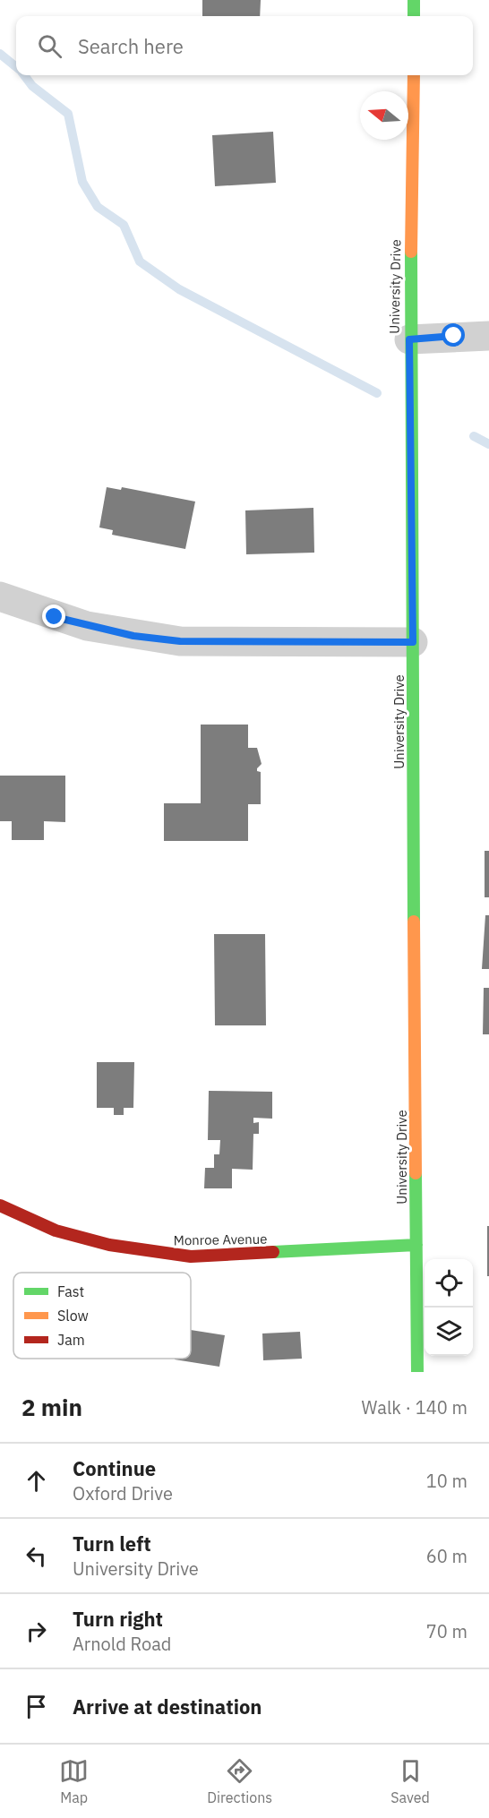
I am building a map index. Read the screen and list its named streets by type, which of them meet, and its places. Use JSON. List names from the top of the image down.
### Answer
{
  "streets": {
    "main road": ["University Drive", "Monroe Avenue"]
  },
  "crossings": [
    ["University Drive", "Monroe Avenue"]
  ],
  "legend": ["Fast", "Slow", "Jam"],
  "north": "left",
  "page": {
    "search": "Search here",
    "heading": ["2 min", "Walk · 140 m"],
    "list": [
      ["Continue", "Oxford Drive", "10 m"],
      ["Turn left", "University Drive", "60 m"],
      ["Turn right", "Arnold Road", "70 m"],
      "Arrive at destination"
    ],
    "nav": ["Map", "Directions", "Saved"]
  }
}
